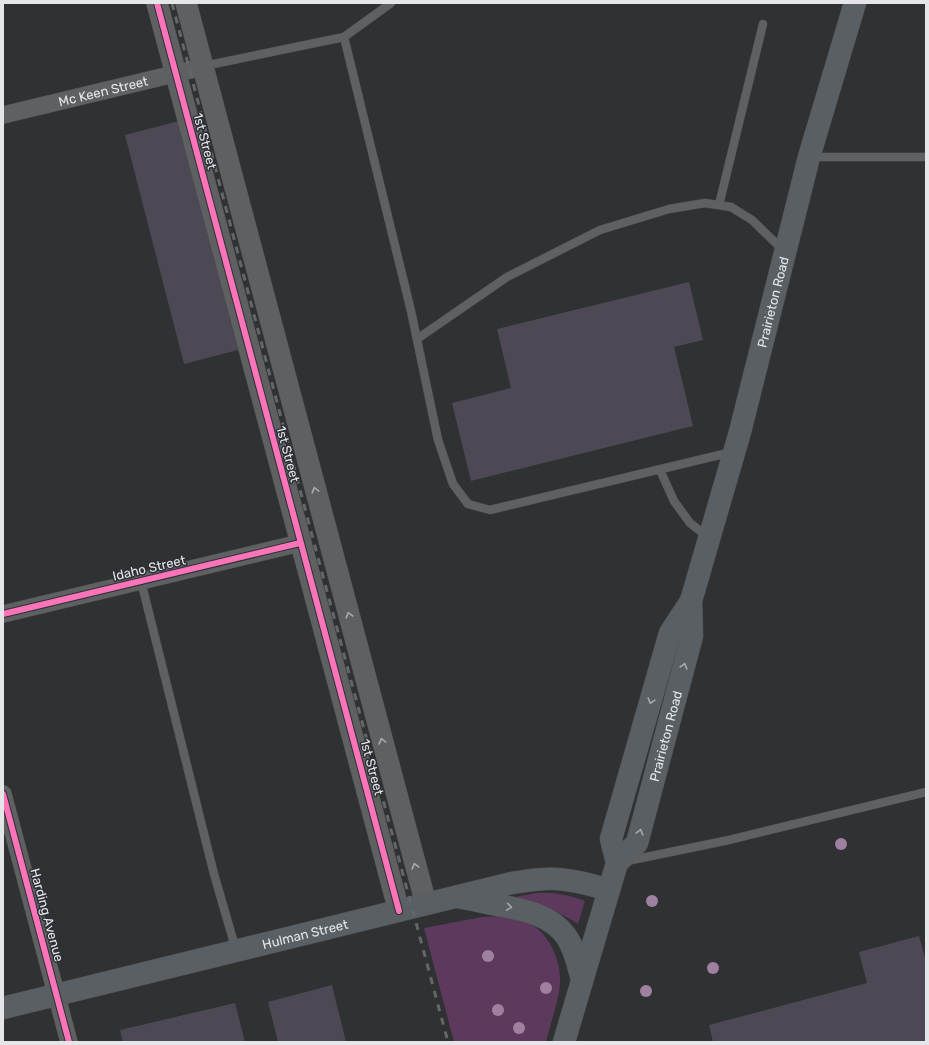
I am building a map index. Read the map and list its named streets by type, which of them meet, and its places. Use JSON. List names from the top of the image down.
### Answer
{
  "streets": {
    "main road": ["Prairieton Road", "Hulman Street"],
    "street": [
      "Mc Keen Street",
      "1st Street",
      "Idaho Street",
      "Harding Avenue"
    ]
  },
  "crossings": [
    ["Mc Keen Street", "1st Street"],
    ["1st Street", "Idaho Street"],
    ["1st Street", "Hulman Street"],
    ["Prairieton Road", "Hulman Street"],
    ["Harding Avenue", "Hulman Street"]
  ]
}
